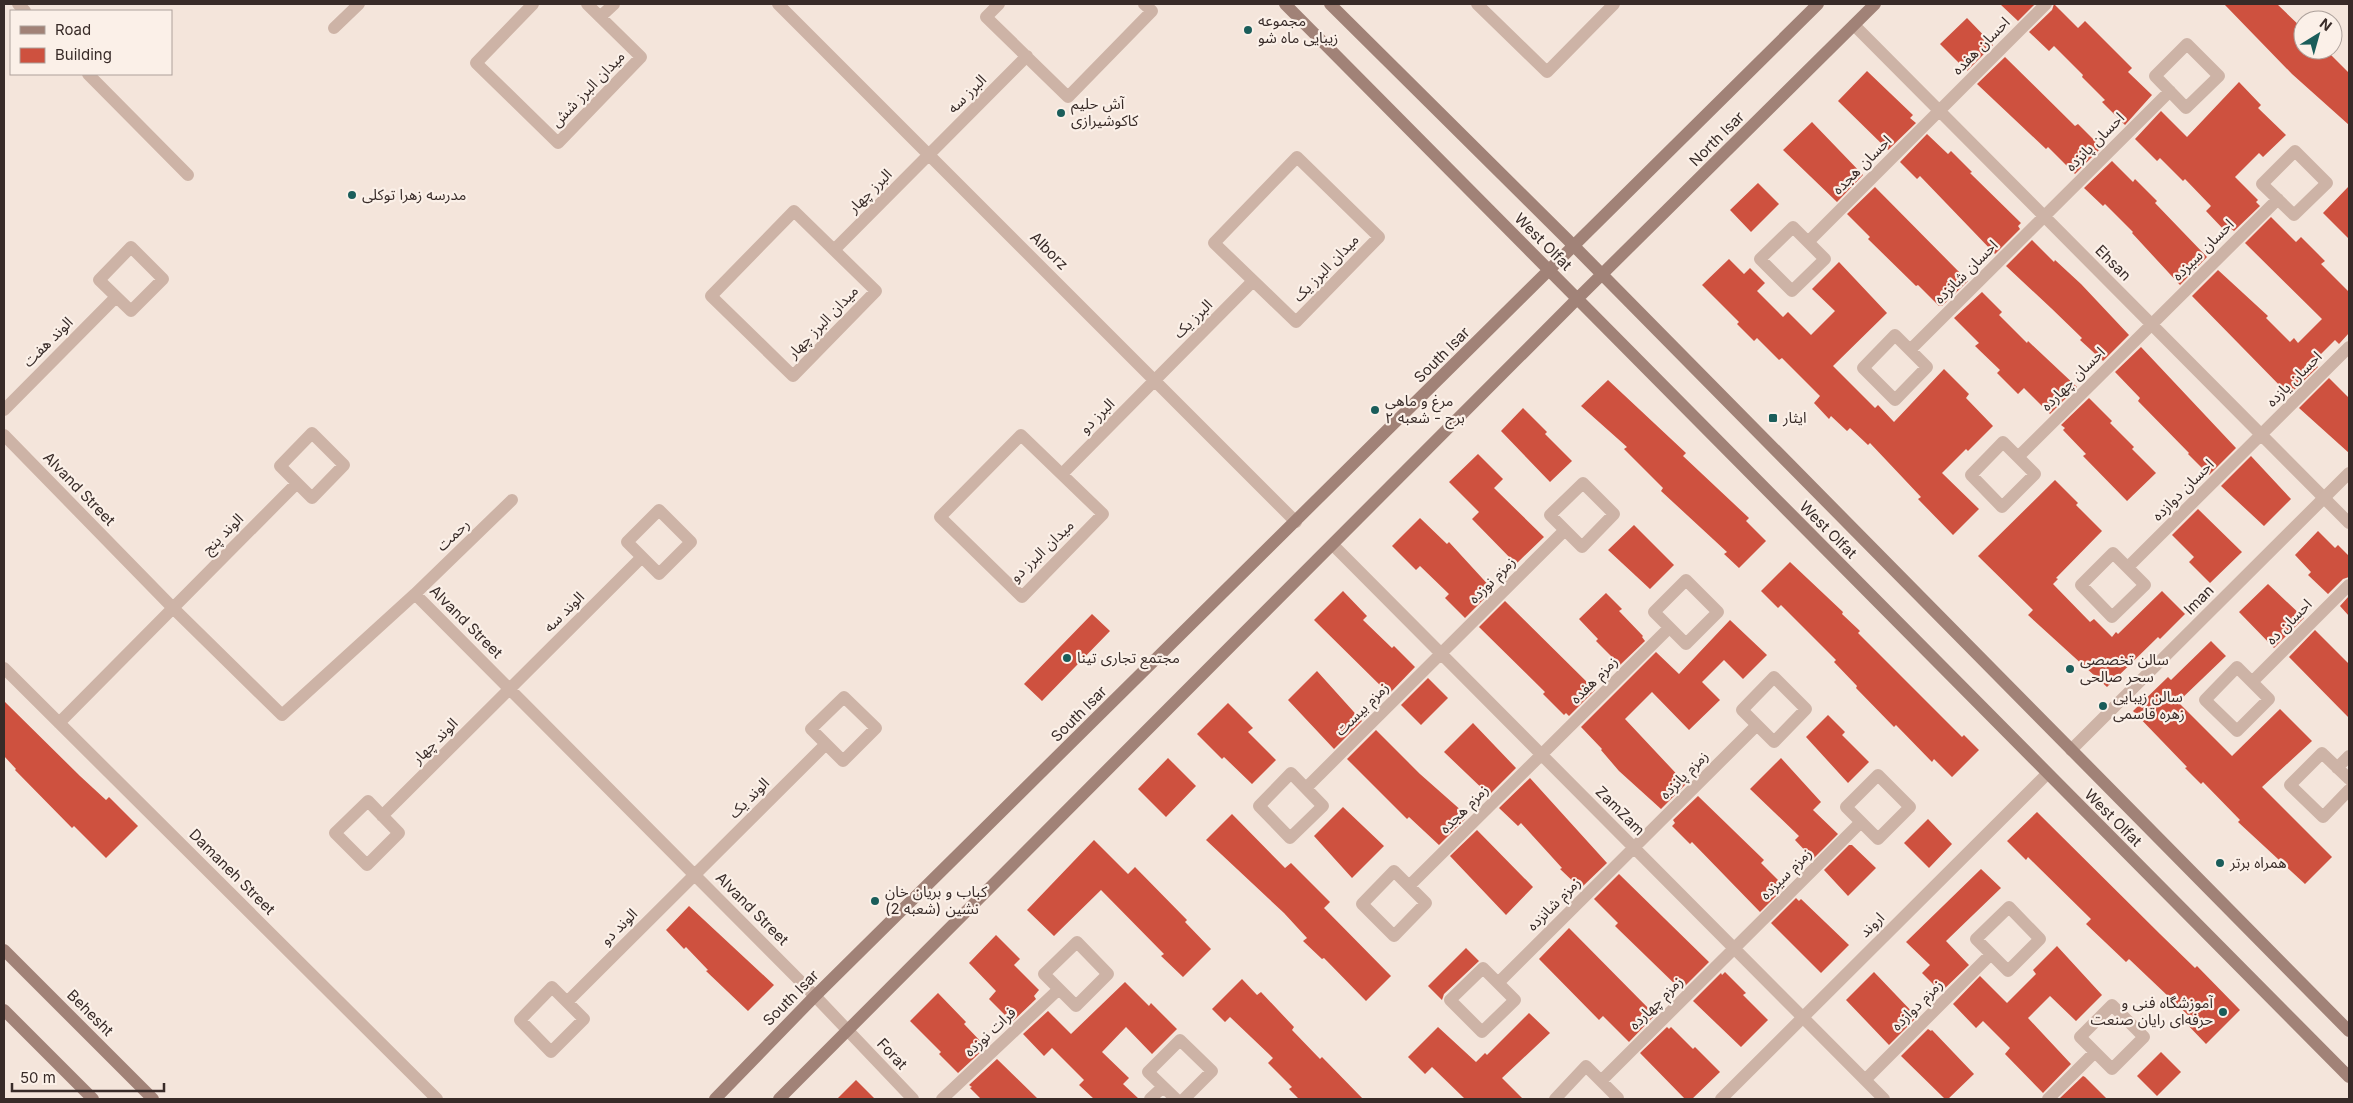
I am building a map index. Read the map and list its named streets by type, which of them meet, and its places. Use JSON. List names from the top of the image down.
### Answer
{
  "streets": {
    "main road": [
      "North Isar",
      "West Olfat",
      "South Isar",
      "Behesht"
    ],
    "street": [
      "احسان هفده",
      "میدان البرز شش",
      "البرز سه",
      "احسان پانزده",
      "احسان هجده",
      "البرز چهار",
      "احسان سیزده",
      "Alborz",
      "Ehsan",
      "میدان البرز یک",
      "احسان شانزده",
      "البرز یک",
      "میدان البرز چهار",
      "الوند هفت",
      "احسان چهارده",
      "احسان یازده",
      "البرز دو",
      "Alvand Street",
      "احسان دوازده",
      "الوند پنج",
      "رحمت",
      "میدان البرز دو",
      "زمزم نوزده",
      "Iman",
      "الوند سه",
      "احسان ده",
      "زمزم هفده",
      "زمزم بیست",
      "الوند چهار",
      "زمزم پانزده",
      "الوند یک",
      "زمزم هجده",
      "ZamZam",
      "Damaneh Street",
      "زمزم سیزده",
      "زمزم شانزده",
      "اروند",
      "الوند دو",
      "زمزم چهارده",
      "زمزم دوازده",
      "فرات نوزده",
      "Forat"
    ]
  },
  "crossings": [
    ["احسان هفده", "احسان هجده"],
    ["احسان هفده", "Ehsan"],
    ["البرز سه", "البرز چهار"],
    ["البرز سه", "Alborz"],
    ["North Isar", "West Olfat"],
    ["North Isar", "Ehsan"],
    ["North Isar", "South Isar"],
    ["احسان پانزده", "Ehsan"],
    ["احسان پانزده", "احسان شانزده"],
    ["احسان هجده", "Ehsan"],
    ["البرز چهار", "Alborz"],
    ["البرز چهار", "میدان البرز چهار"],
    ["West Olfat", "South Isar"],
    ["West Olfat", "Iman"],
    ["West Olfat", "اروند"],
    ["احسان سیزده", "Ehsan"],
    ["احسان سیزده", "احسان چهارده"],
    ["Alborz", "البرز یک"],
    ["Alborz", "South Isar"],
    ["Alborz", "البرز دو"],
    ["Ehsan", "احسان شانزده"],
    ["Ehsan", "احسان چهارده"],
    ["Ehsan", "احسان یازده"],
    ["Ehsan", "احسان دوازده"],
    ["Ehsan", "Iman"],
    ["میدان البرز یک", "البرز یک"],
    ["البرز یک", "البرز دو"],
    ["South Isar", "Alvand Street"],
    ["احسان یازده", "احسان دوازده"],
    ["البرز دو", "میدان البرز دو"],
    ["Alvand Street", "الوند پنج"],
    ["Alvand Street", "رحمت"],
    ["Alvand Street", "الوند سه"],
    ["Alvand Street", "الوند چهار"],
    ["Alvand Street", "الوند یک"],
    ["Alvand Street", "الوند دو"],
    ["Alvand Street", "Forat"],
    ["زمزم نوزده", "زمزم بیست"],
    ["زمزم نوزده", "ZamZam"],
    ["الوند سه", "الوند چهار"],
    ["زمزم هفده", "زمزم هجده"],
    ["زمزم هفده", "ZamZam"],
    ["زمزم بیست", "ZamZam"],
    ["زمزم پانزده", "ZamZam"],
    ["زمزم پانزده", "زمزم شانزده"],
    ["الوند یک", "الوند دو"],
    ["زمزم هجده", "ZamZam"],
    ["ZamZam", "زمزم سیزده"],
    ["ZamZam", "زمزم شانزده"],
    ["ZamZam", "اروند"],
    ["ZamZam", "زمزم چهارده"],
    ["ZamZam", "زمزم دوازده"],
    ["زمزم سیزده", "زمزم چهارده"]
  ],
  "places": {
    "other": [
      "مجموعه زیبایی ماه شو",
      "آش حلیم کاکوشیرازی",
      "مدرسه زهرا توکلی",
      "مرغ و ماهی برج - شعبه ۲",
      "مجتمع تجاری تینا",
      "سالن تخصصی سحر صالحی",
      "سالن زیبایی زهره قاسمی",
      "همراه برتر",
      "کباب و بریان خان نشین (شعبه 2)",
      "آموزشگاه فنی و حرفه‌ای رایان صنعت"
    ],
    "transit": ["ایثار"]
  },
  "legend": ["Road", "Building"],
  "scale_bar": "50 m",
  "north": "top right"
}
